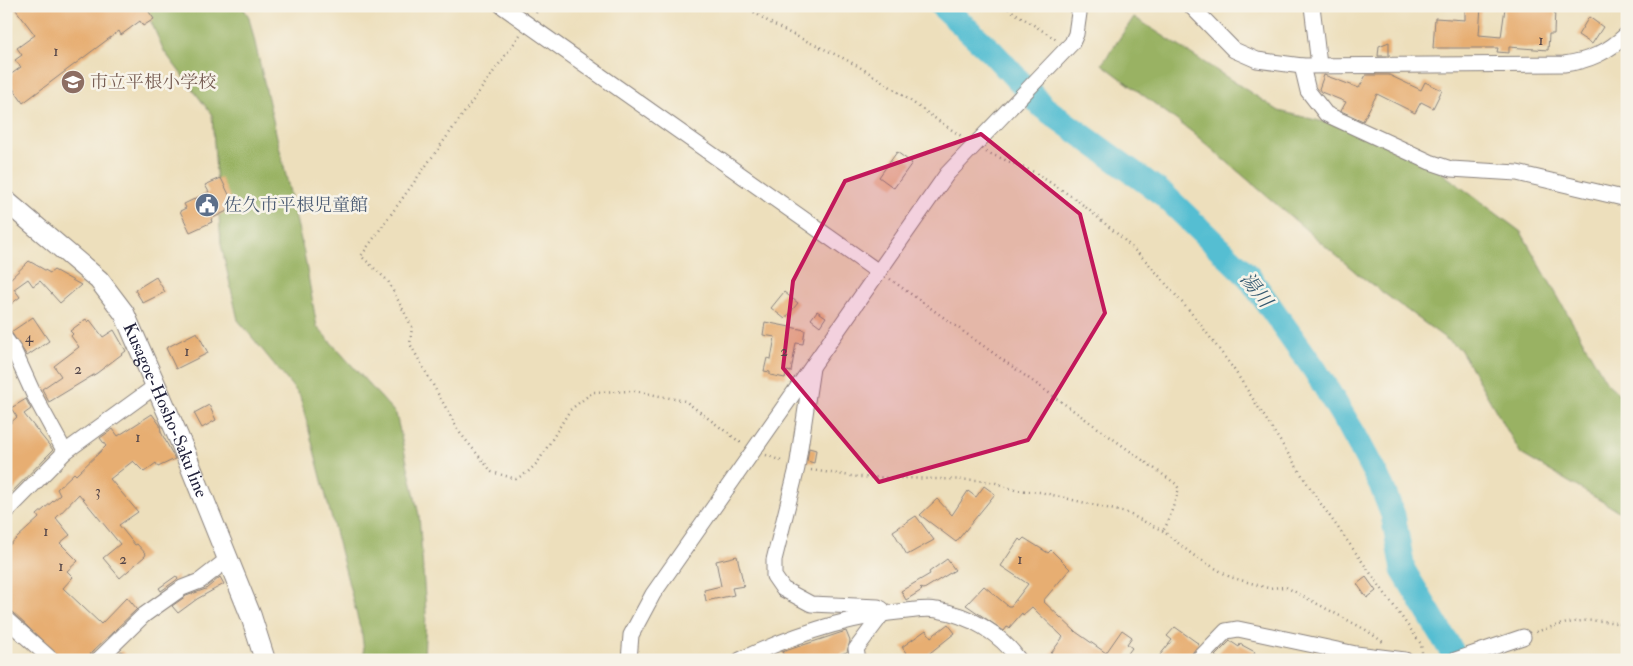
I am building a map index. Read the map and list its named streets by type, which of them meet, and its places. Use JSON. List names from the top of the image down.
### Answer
{
  "streets": {
    "main road": ["Kusagoe-Hosho-Saku line"]
  },
  "water": ["湯川"],
  "places": {
    "school or university": ["市立平根小学校"],
    "public building": ["佐久市平根児童館"]
  },
  "house_numbers": [
    "1",
    "1",
    "4",
    "1",
    "2",
    "2",
    "1",
    "3",
    "1",
    "2",
    "1",
    "1"
  ]
}
